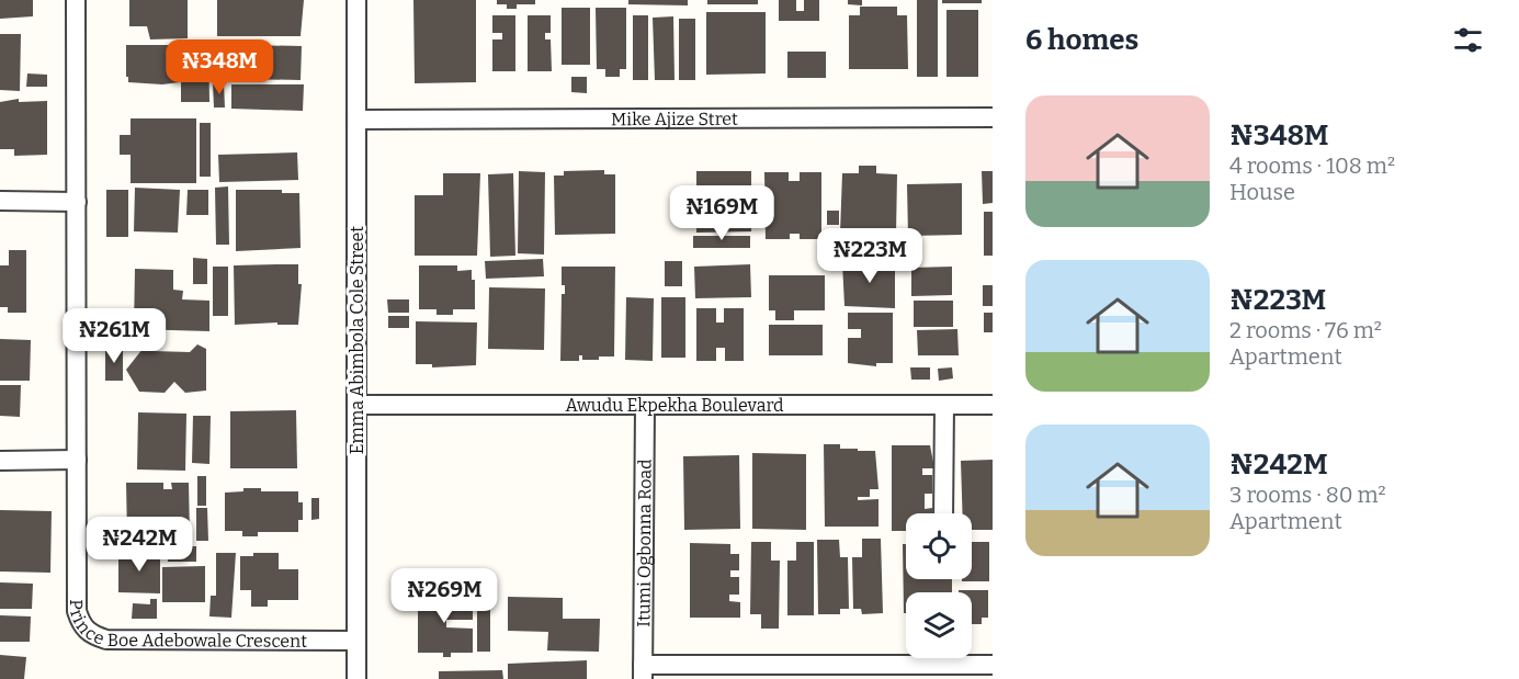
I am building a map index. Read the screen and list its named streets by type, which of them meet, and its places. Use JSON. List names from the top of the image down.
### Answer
{
  "streets": {
    "street": [
      "Mike Ajize Stret",
      "Emma Abimbola Cole Street",
      "Awudu Ekpekha Boulevard",
      "Itumi Ogbonna Road",
      "Prince Boe Adebowale Crescent"
    ]
  },
  "crossings": [
    ["Mike Ajize Stret", "Emma Abimbola Cole Street"],
    ["Emma Abimbola Cole Street", "Awudu Ekpekha Boulevard"],
    ["Emma Abimbola Cole Street", "Prince Boe Adebowale Crescent"],
    ["Awudu Ekpekha Boulevard", "Itumi Ogbonna Road"]
  ],
  "page": {
    "heading": "6 homes",
    "price": [
      "₦348M",
      "₦169M",
      "₦223M",
      "₦261M",
      "₦242M",
      "₦269M"
    ],
    "list": [
      {
        "name": "₦348M",
        "note": "4 rooms · 108 m² · House"
      },
      {
        "name": "₦223M",
        "note": "2 rooms · 76 m² · Apartment"
      },
      {
        "name": "₦242M",
        "note": "3 rooms · 80 m² · Apartment"
      }
    ]
  }
}
